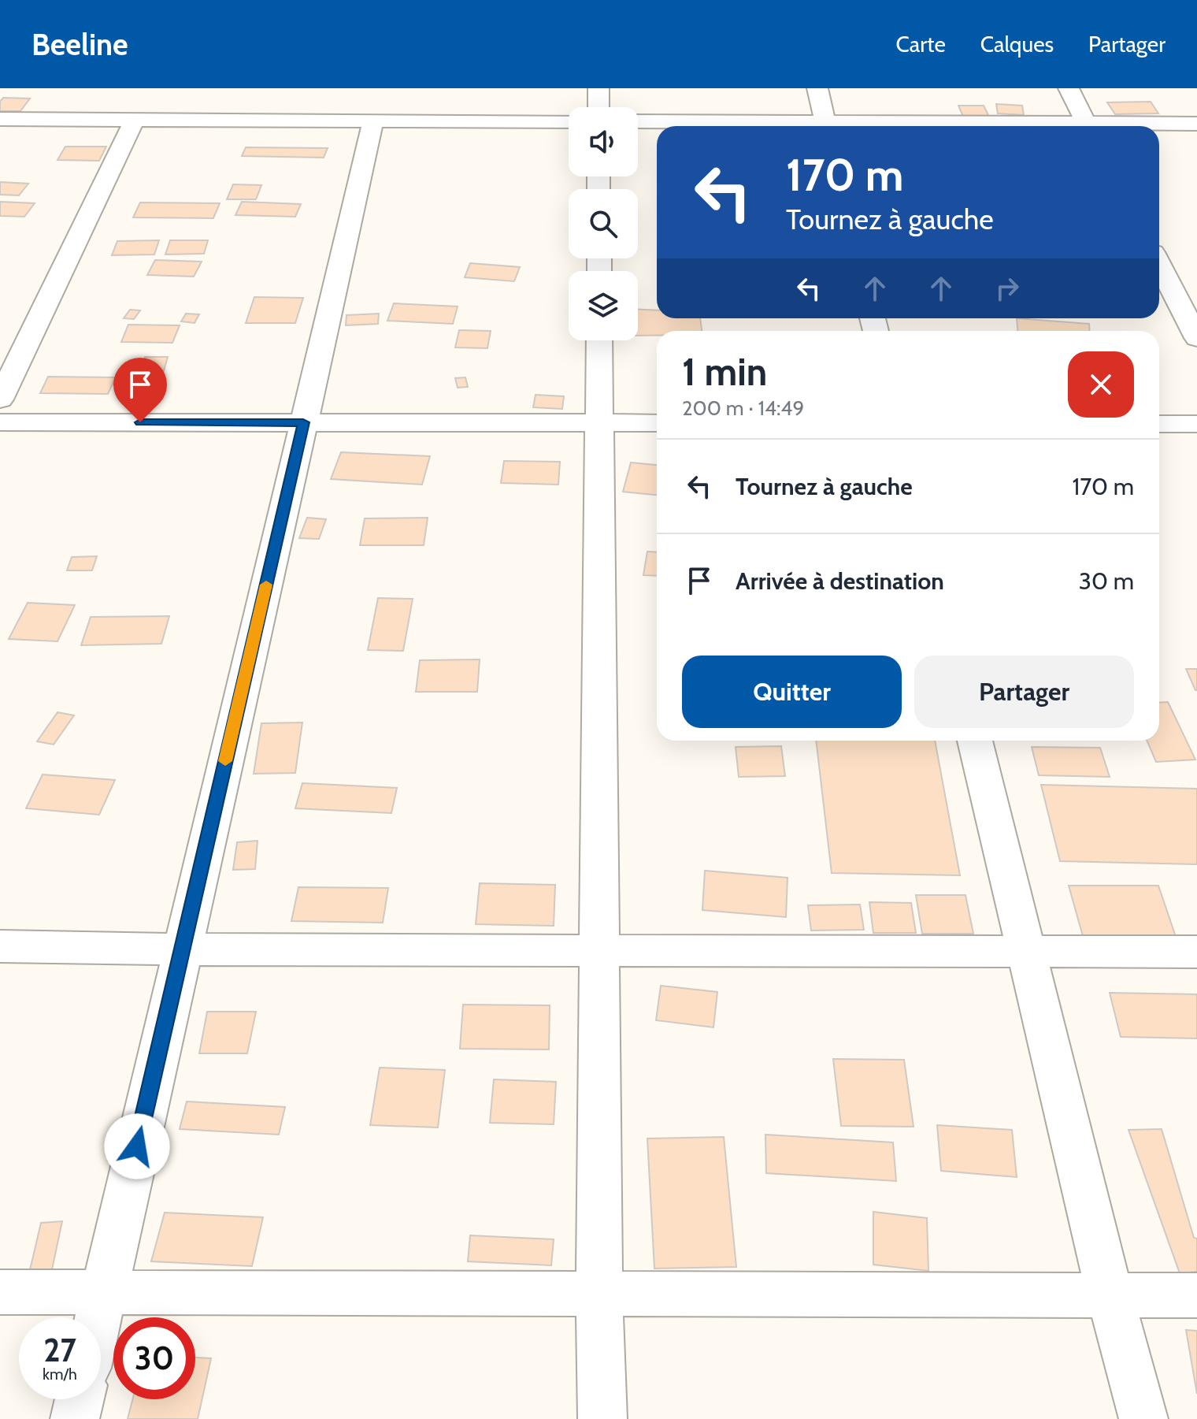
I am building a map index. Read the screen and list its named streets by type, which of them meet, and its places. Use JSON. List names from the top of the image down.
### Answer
{
  "page": {
    "header": "Beeline",
    "nav": ["Carte", "Calques", "Partager"],
    "turn": ["170 m", "Tournez à gauche"],
    "heading": ["1 min", "200 m · 14:49"],
    "list": [
      {
        "name": "Tournez à gauche",
        "value": "170 m"
      },
      {
        "name": "Arrivée à destination",
        "value": "30 m"
      }
    ],
    "buttons": ["Quitter", "Partager"],
    "speed": "27 km/h",
    "limit": "30"
  }
}
